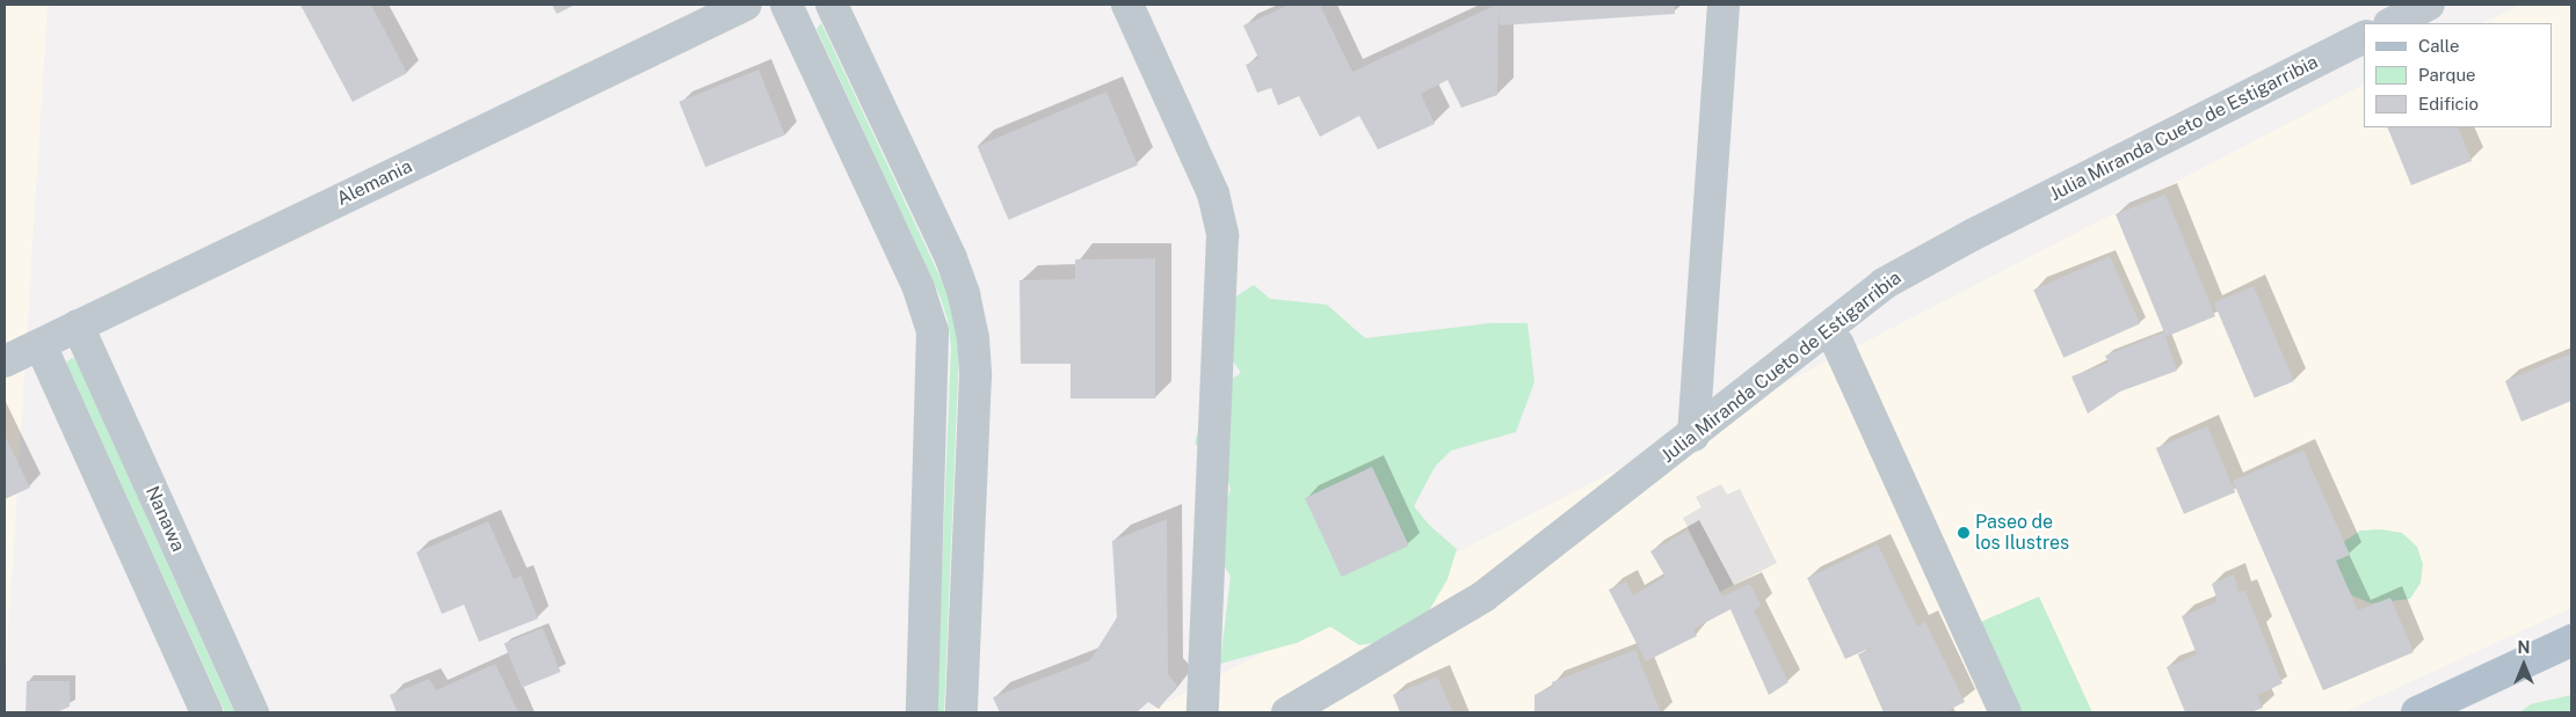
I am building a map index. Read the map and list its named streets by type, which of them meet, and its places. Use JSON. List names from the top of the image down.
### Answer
{
  "streets": {
    "street": ["Julia Miranda Cueto de Estigarribia", "Alemania", "Nanawa"]
  },
  "crossings": [
    ["Alemania", "Nanawa"]
  ],
  "places": ["Paseo de los Ilustres"],
  "legend": ["Calle", "Parque", "Edificio"],
  "north": "top"
}
